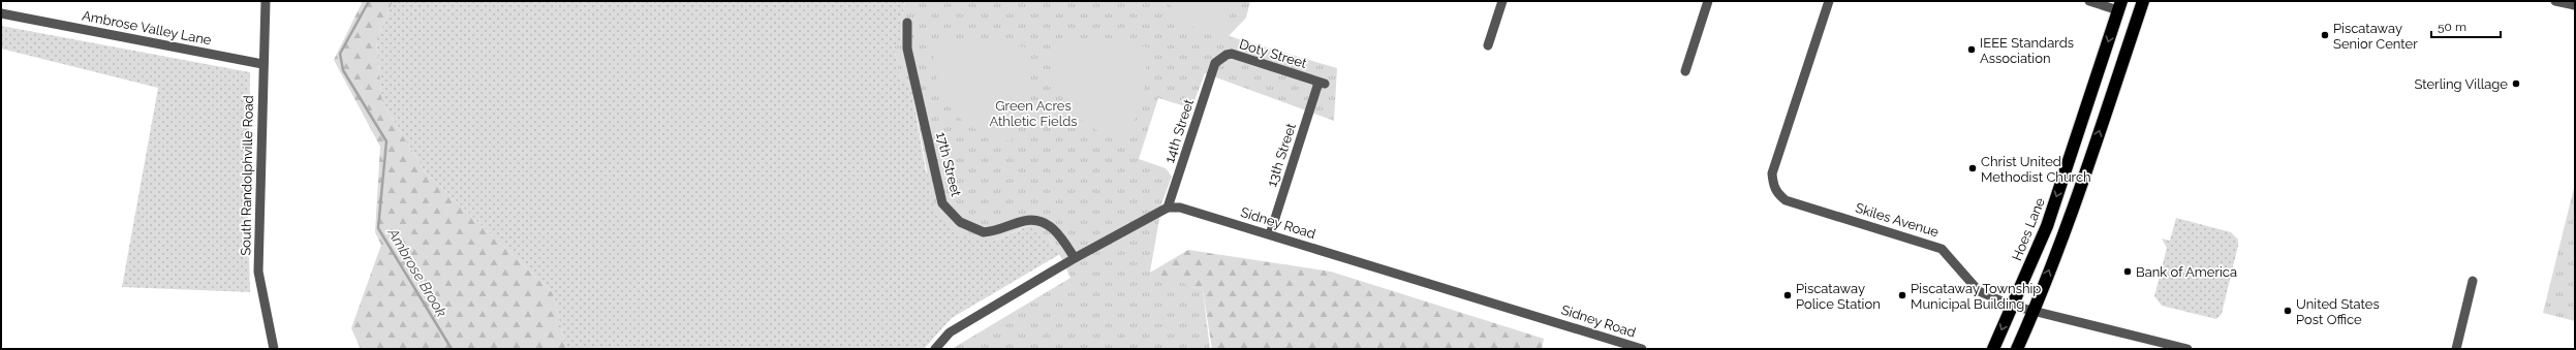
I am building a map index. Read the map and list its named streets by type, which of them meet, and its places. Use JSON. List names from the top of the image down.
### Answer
{
  "streets": {
    "highway": ["Hoes Lane"],
    "street": [
      "Ambrose Valley Lane",
      "Doty Street",
      "14th Street",
      "13th Street",
      "17th Street",
      "South Randolphville Road",
      "Skiles Avenue",
      "Sidney Road"
    ]
  },
  "crossings": [
    ["Ambrose Valley Lane", "South Randolphville Road"],
    ["Doty Street", "14th Street"],
    ["Doty Street", "13th Street"],
    ["14th Street", "Sidney Road"],
    ["13th Street", "Sidney Road"],
    ["Skiles Avenue", "Hoes Lane"]
  ],
  "water": ["Ambrose Brook"],
  "parks": ["Green Acres Athletic Fields"],
  "places": [
    "Piscataway Senior Center",
    "IEEE Standards Association",
    "Sterling Village",
    "Christ United Methodist Church",
    "Bank of America",
    "Piscataway Police Station",
    "Piscataway Township Municipal Building",
    "United States Post Office"
  ],
  "scale_bar": "50 m"
}
